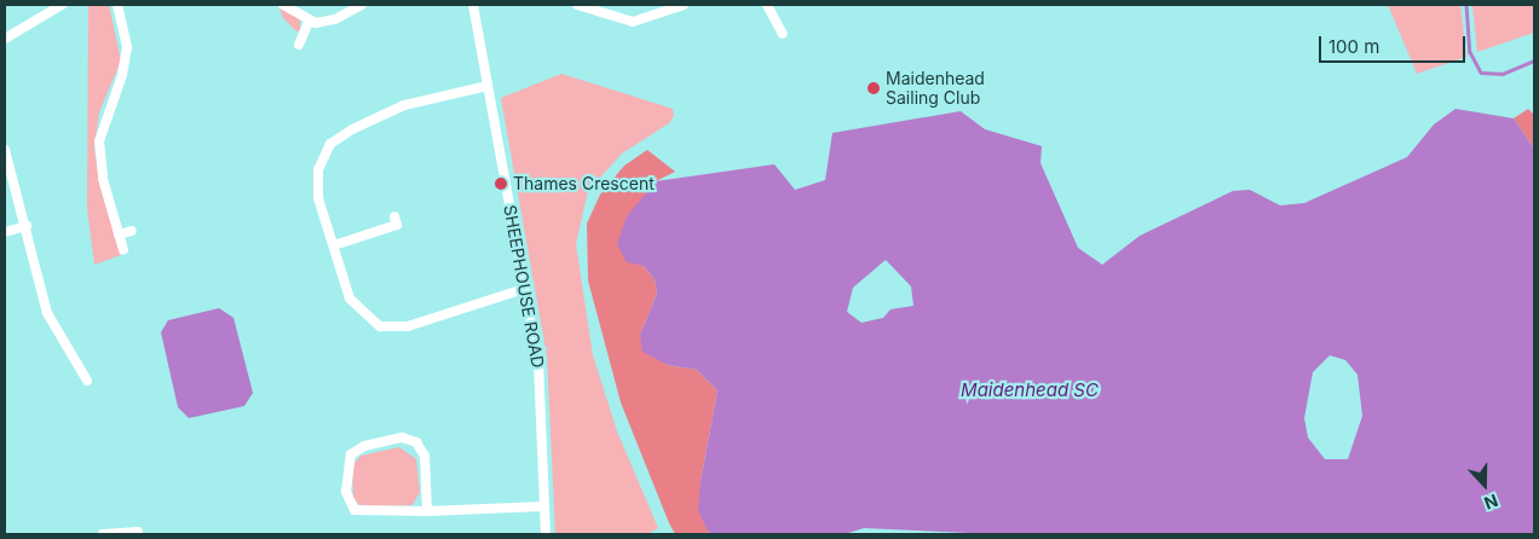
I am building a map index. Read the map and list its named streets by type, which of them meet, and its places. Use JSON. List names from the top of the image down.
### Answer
{
  "streets": {
    "street": ["SHEEPHOUSE ROAD"]
  },
  "water": ["Maidenhead SC"],
  "places": ["Maidenhead Sailing Club", "Thames Crescent"],
  "scale_bar": "100 m",
  "north": "bottom"
}
